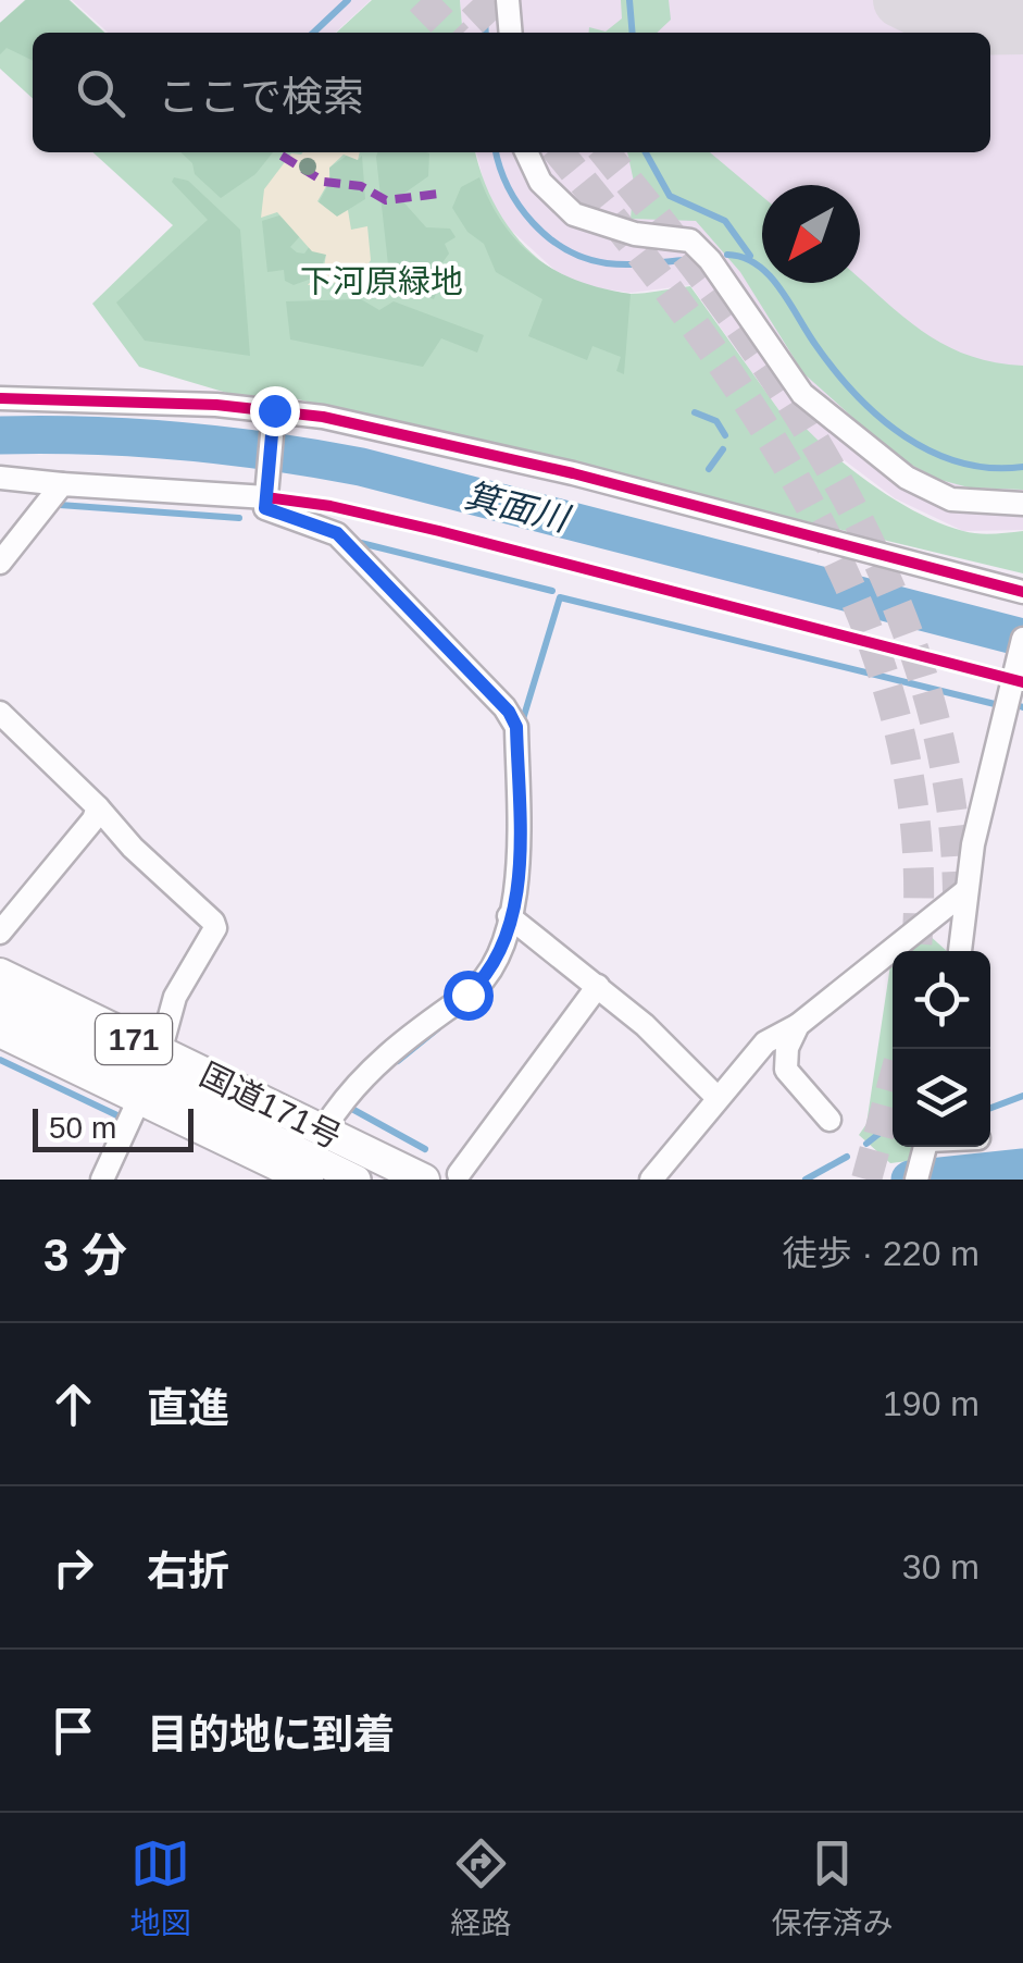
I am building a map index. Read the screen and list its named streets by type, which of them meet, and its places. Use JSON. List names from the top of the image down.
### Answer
{
  "streets": {
    "highway": ["171", "国道171号"]
  },
  "water": ["箕面川"],
  "parks": ["下河原緑地"],
  "scale_bar": "50 m",
  "north": "bottom left",
  "page": {
    "search": "ここで検索",
    "scale": "50 m",
    "heading": ["3 分", "徒歩 · 220 m"],
    "list": [
      ["直進", "190 m"],
      ["右折", "30 m"],
      "目的地に到着"
    ],
    "nav": ["地図", "経路", "保存済み"]
  }
}
